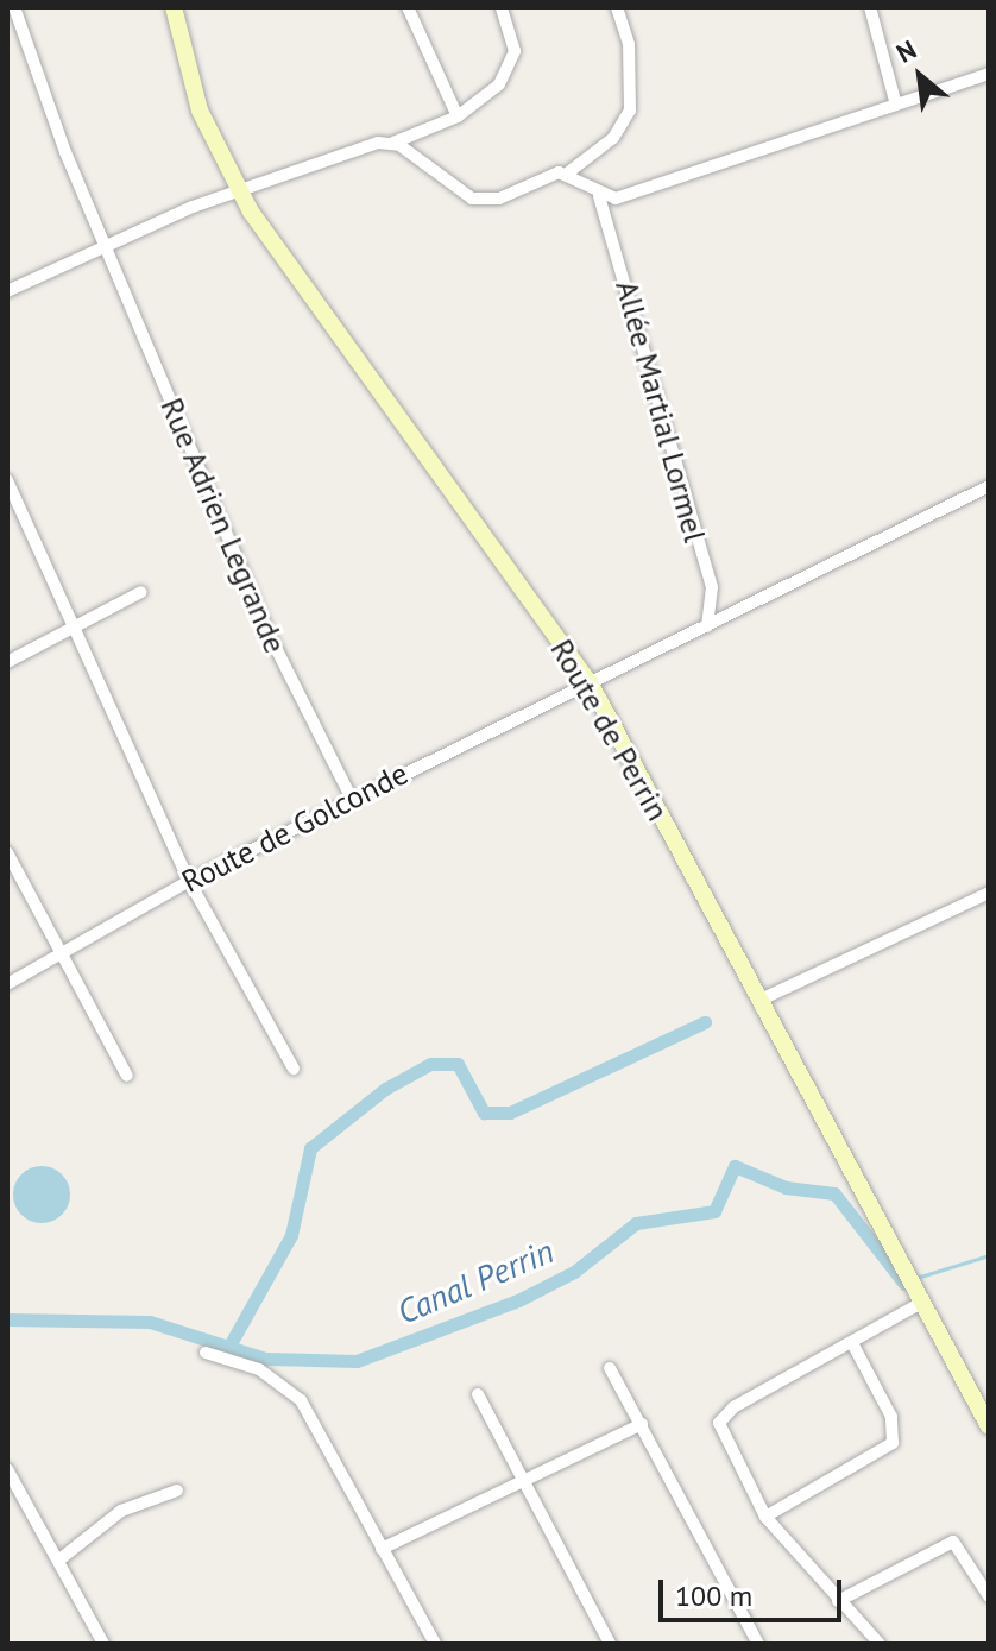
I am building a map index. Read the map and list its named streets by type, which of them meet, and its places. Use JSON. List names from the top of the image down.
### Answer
{
  "streets": {
    "main road": ["Route de Perrin"],
    "street": ["Allée Martial Lormel", "Rue Adrien Legrande", "Route de Golconde"]
  },
  "crossings": [
    ["Allée Martial Lormel", "Route de Golconde"],
    ["Rue Adrien Legrande", "Route de Golconde"],
    ["Route de Perrin", "Route de Golconde"]
  ],
  "water": ["Canal Perrin"],
  "scale_bar": "100 m",
  "north": "top left"
}
